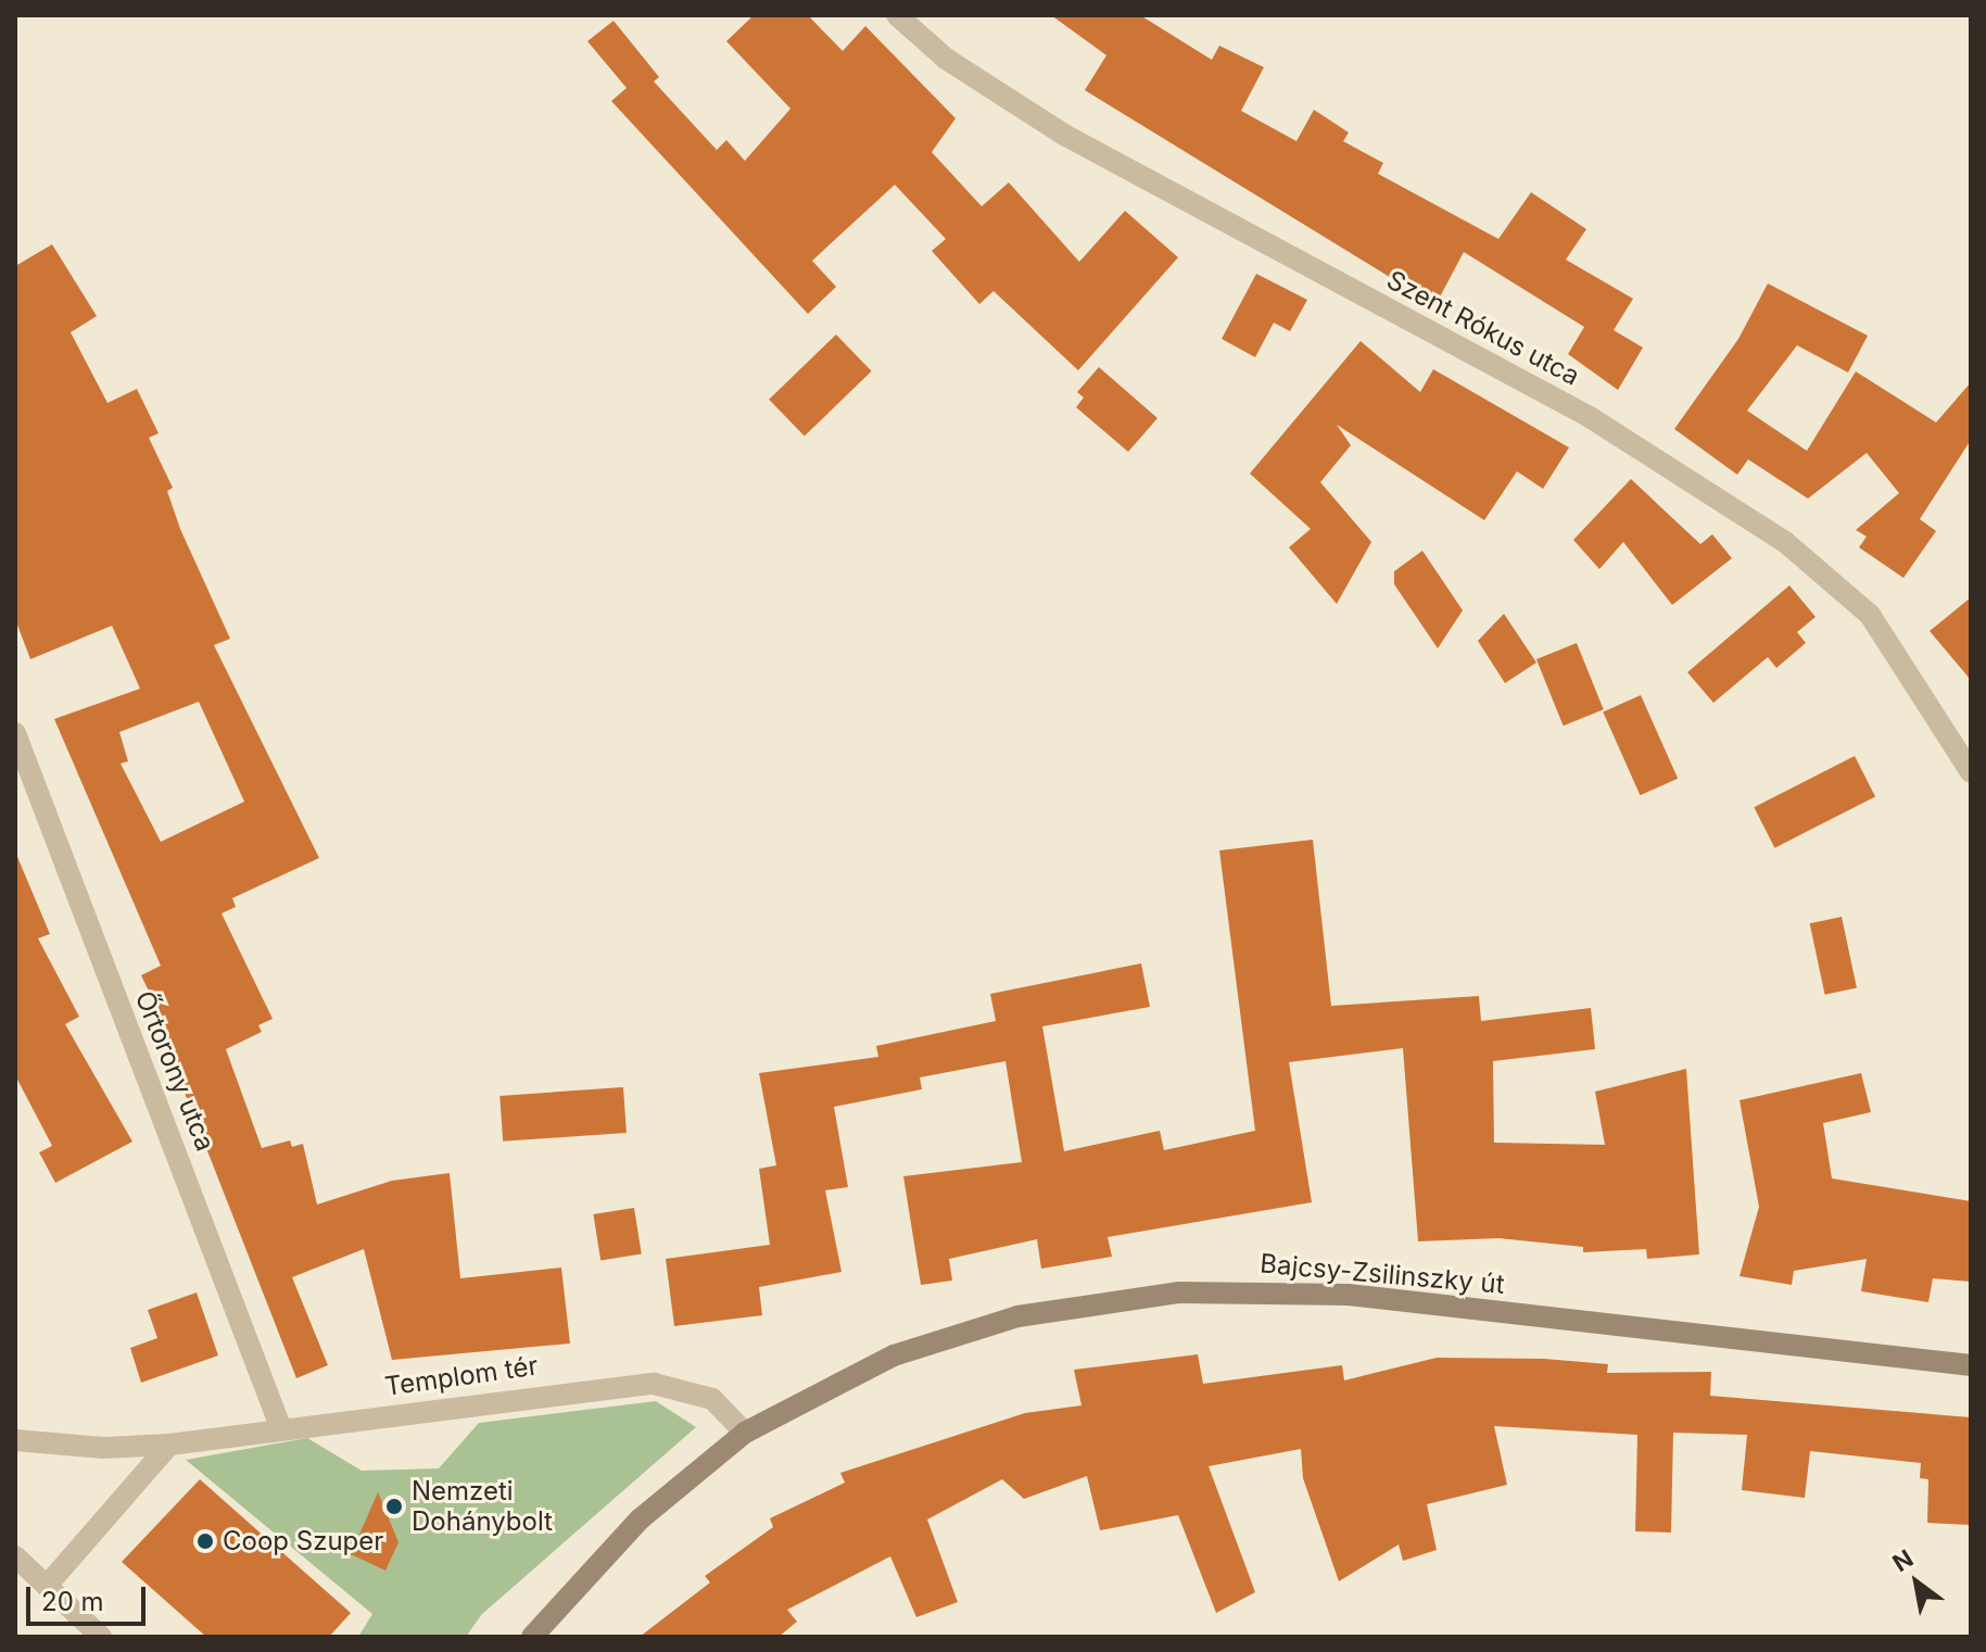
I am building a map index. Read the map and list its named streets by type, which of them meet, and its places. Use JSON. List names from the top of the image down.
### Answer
{
  "streets": {
    "street": [
      "Szent Rókus utca",
      "Őrtorony utca",
      "Bajcsy-Zsilinszky út",
      "Templom tér"
    ]
  },
  "crossings": [
    ["Őrtorony utca", "Templom tér"],
    ["Bajcsy-Zsilinszky út", "Templom tér"]
  ],
  "places": ["Nemzeti Dohánybolt", "Coop Szuper"],
  "scale_bar": "20 m",
  "north": "top left"
}
